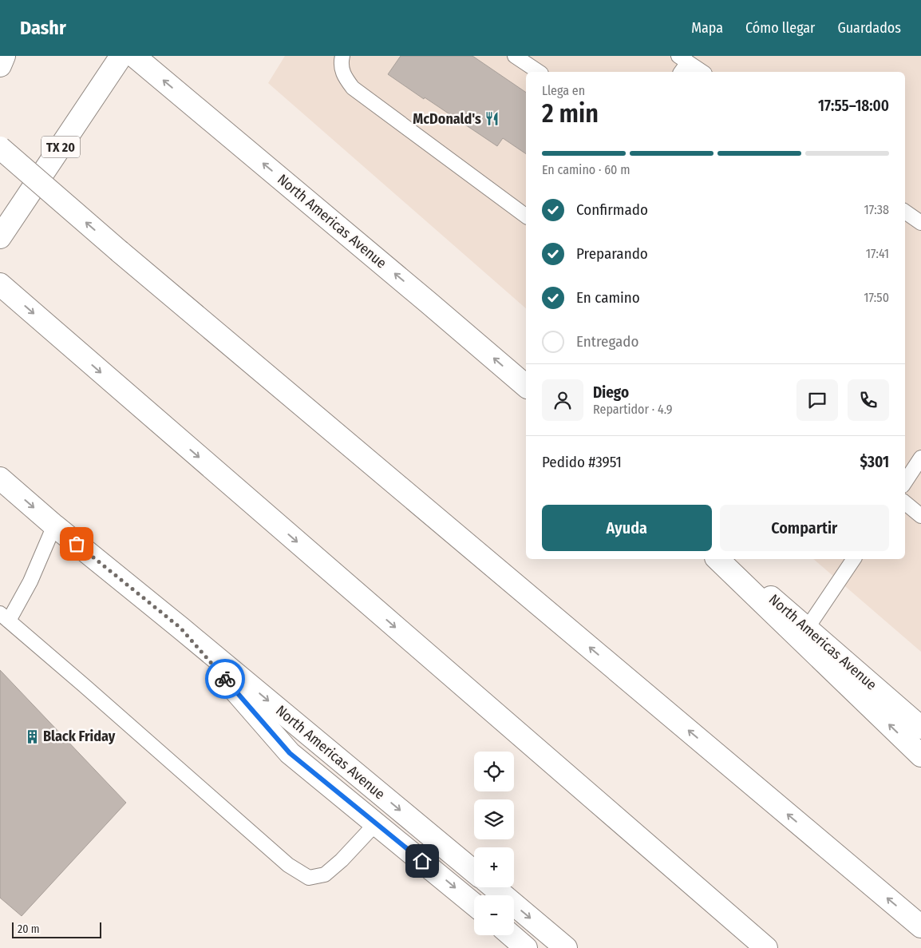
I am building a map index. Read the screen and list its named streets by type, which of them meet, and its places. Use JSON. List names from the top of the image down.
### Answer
{
  "streets": {
    "main road": ["TX 20", "North Americas Avenue"]
  },
  "places": {
    "restaurant": ["McDonald's"],
    "building": ["Black Friday"]
  },
  "scale_bar": "20 m",
  "page": {
    "header": "Dashr",
    "nav": ["Mapa", "Cómo llegar", "Guardados"],
    "heading": ["2 min", "Llega en", "17:55–18:00"],
    "panel": [
      "Diego",
      "Repartidor · 4.9",
      "Pedido #3951",
      "$301"
    ],
    "bar": "En camino · 60 m",
    "list": [
      ["Confirmado", "17:38"],
      ["Preparando", "17:41"],
      ["En camino", "17:50"],
      "Entregado"
    ],
    "buttons": ["Ayuda", "Compartir"],
    "map_buttons": ["+", "−"],
    "scale": "20 m"
  }
}
